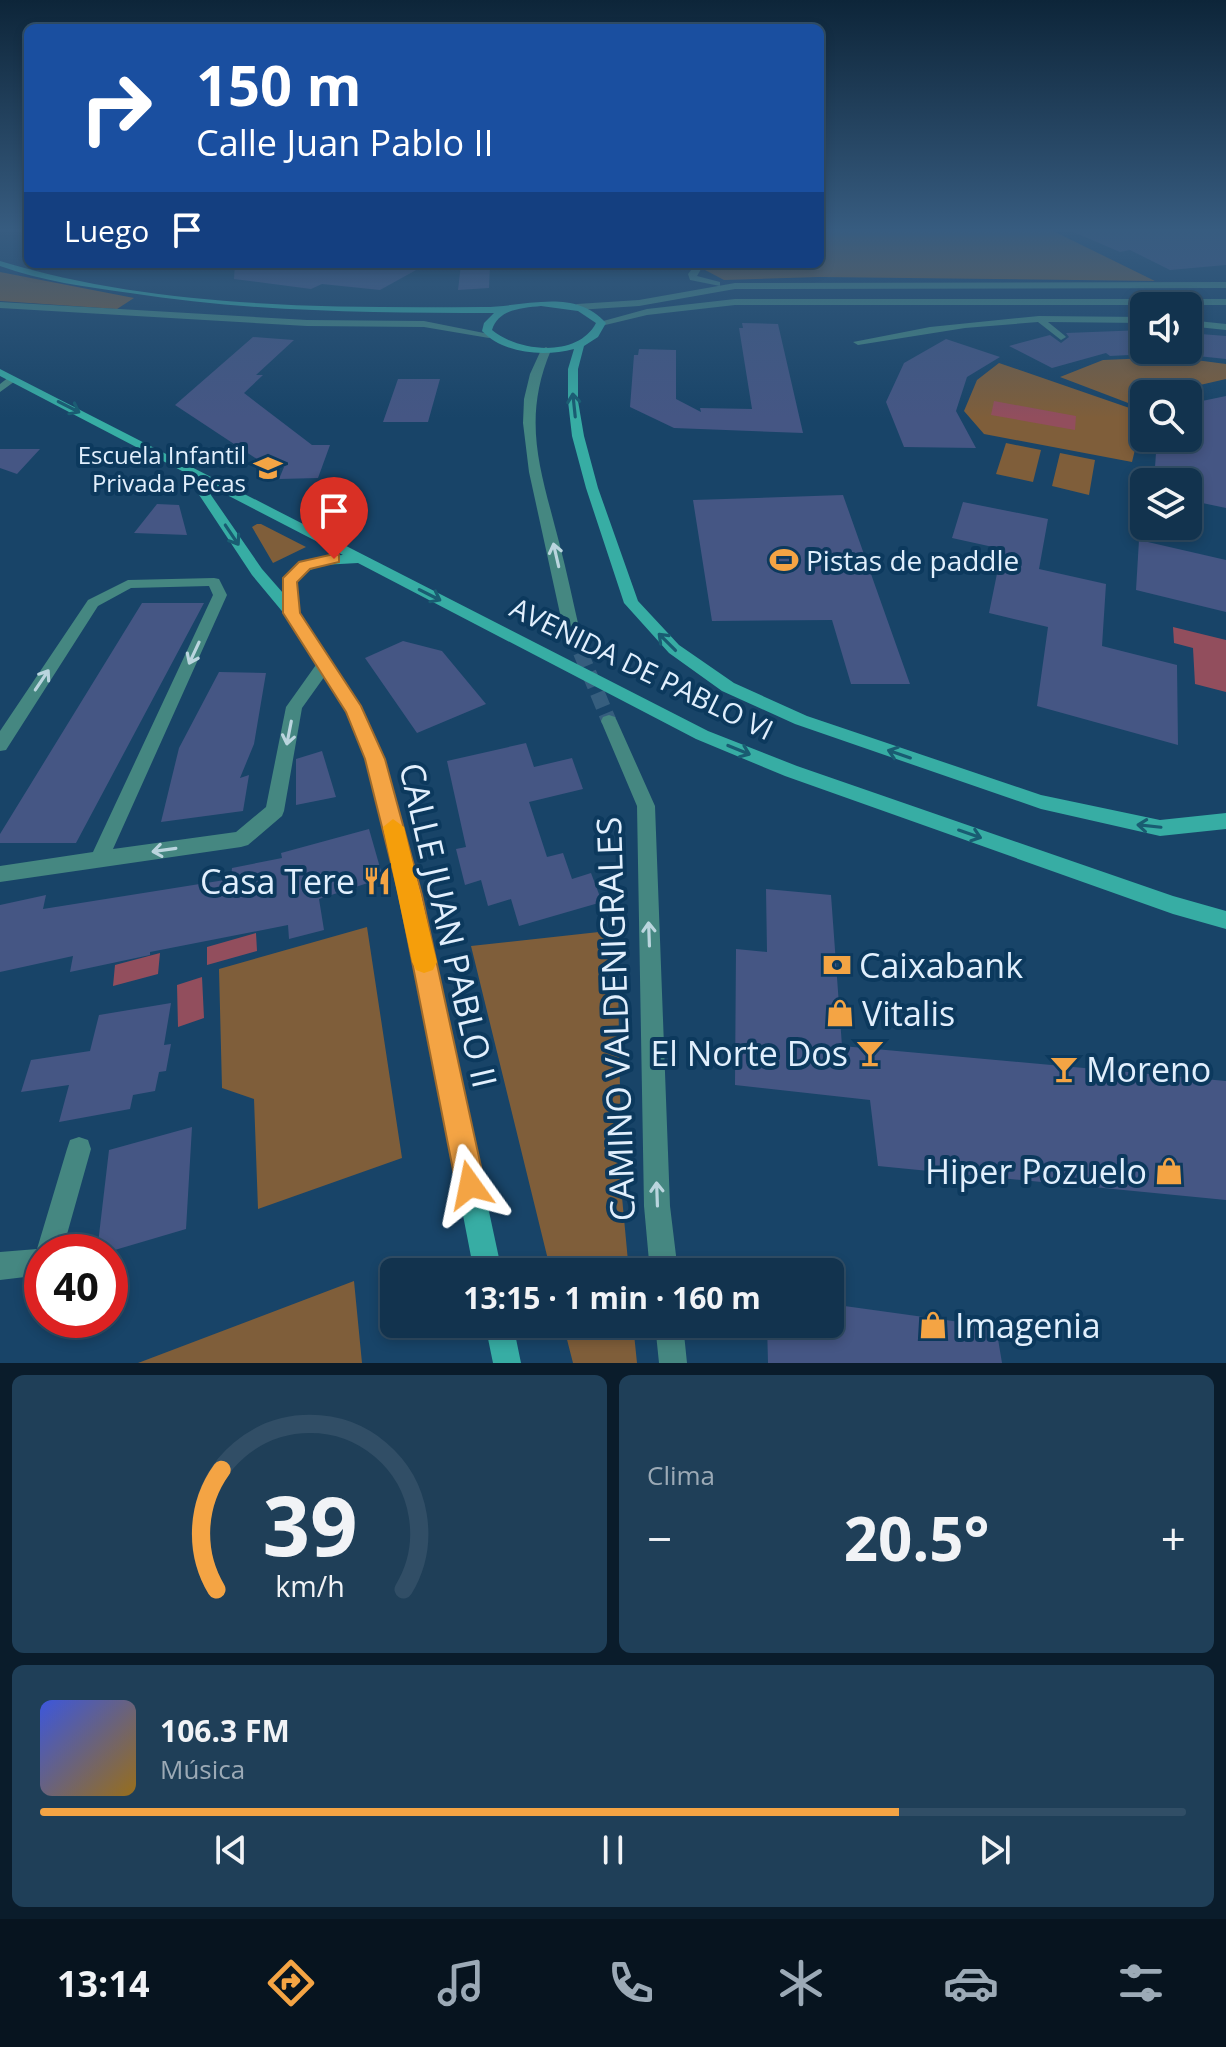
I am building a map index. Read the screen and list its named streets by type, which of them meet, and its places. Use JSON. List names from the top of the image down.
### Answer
{
  "streets": {
    "main road": ["AVENIDA DE PABLO VI", "CALLE JUAN PABLO II"],
    "street": ["CAMINO VALDENIGRALES"]
  },
  "crossings": [
    ["AVENIDA DE PABLO VI", "CALLE JUAN PABLO II"]
  ],
  "one_way": ["AVENIDA DE PABLO VI", "CAMINO VALDENIGRALES"],
  "places": {
    "school or university": ["Escuela Infantil Privada Pecas"],
    "sports": ["Pistas de paddle"],
    "restaurant": ["Casa Tere"],
    "bank": ["Caixabank"],
    "shop": ["Vitalis", "Hiper Pozuelo", "Imagenia"],
    "bar": ["El Norte Dos", "Moreno"]
  },
  "page": {
    "turn": ["150 m", "Calle Juan Pablo II"],
    "then": "Luego",
    "limit": "40",
    "trip": "13:15 · 1 min · 160 m",
    "tile": "Clima",
    "heat": ["−", "20.5°", "+"],
    "song": ["106.3 FM", "Música"],
    "tabs": "13:14",
    "gauge": ["39", "km/h"]
  }
}
